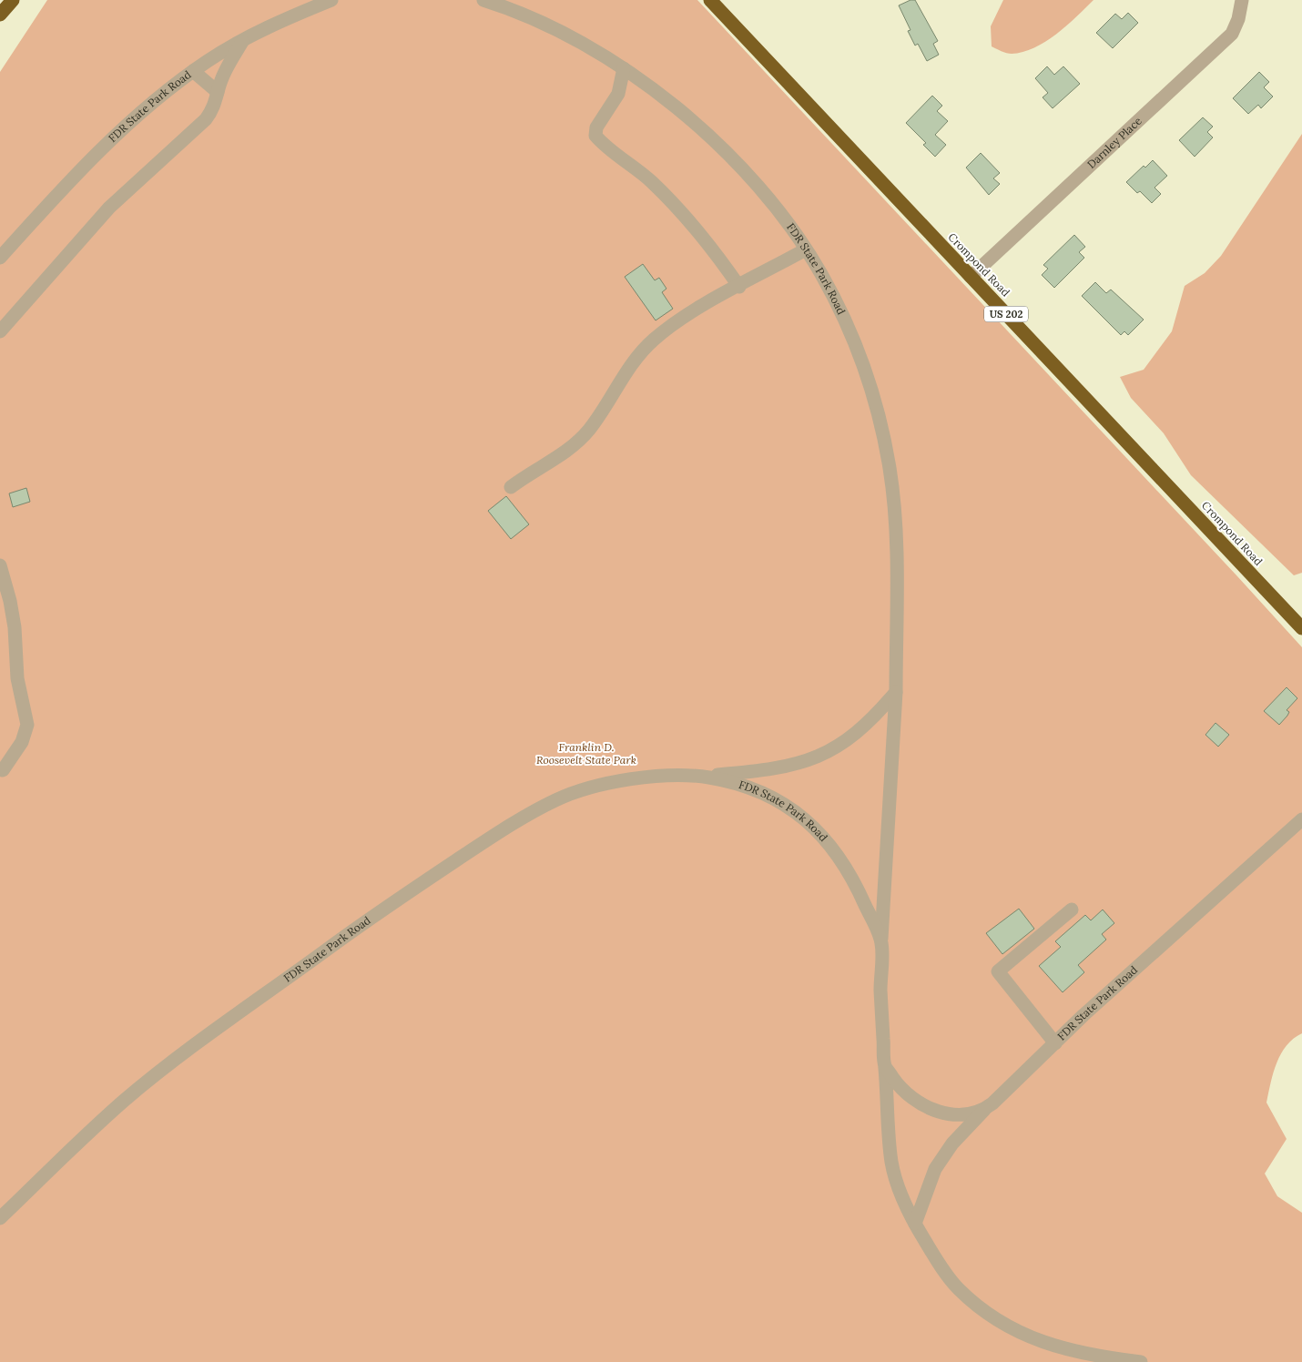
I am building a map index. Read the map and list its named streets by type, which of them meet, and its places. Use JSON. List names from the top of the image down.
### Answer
{
  "streets": {
    "highway": ["Crompond Road", "US 202"],
    "street": ["FDR State Park Road", "Darnley Place"]
  },
  "crossings": [
    ["Darnley Place", "Crompond Road"]
  ],
  "parks": ["Franklin D. Roosevelt State Park"]
}
